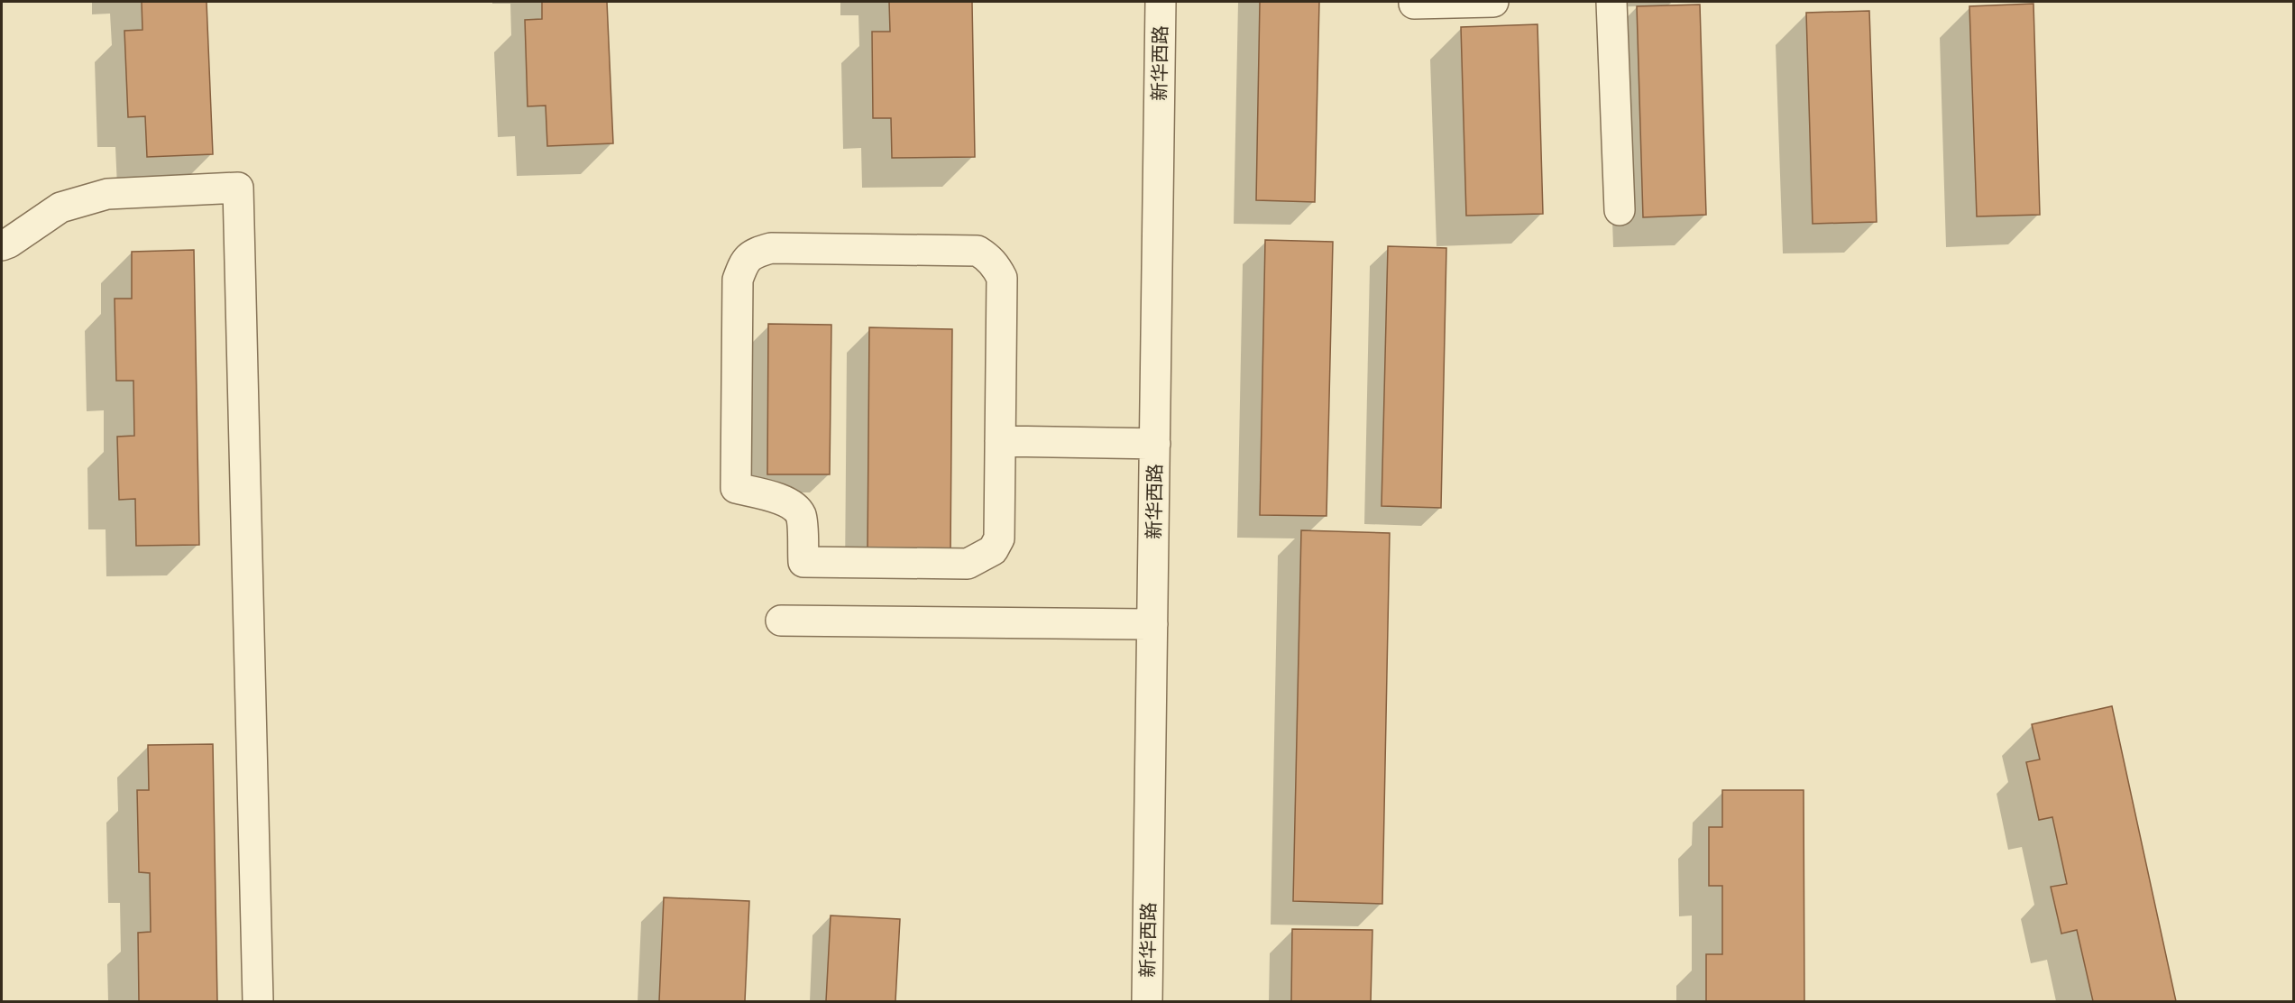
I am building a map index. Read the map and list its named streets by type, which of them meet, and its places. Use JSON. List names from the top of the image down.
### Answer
{
  "streets": {
    "street": ["新华西路"]
  }
}
